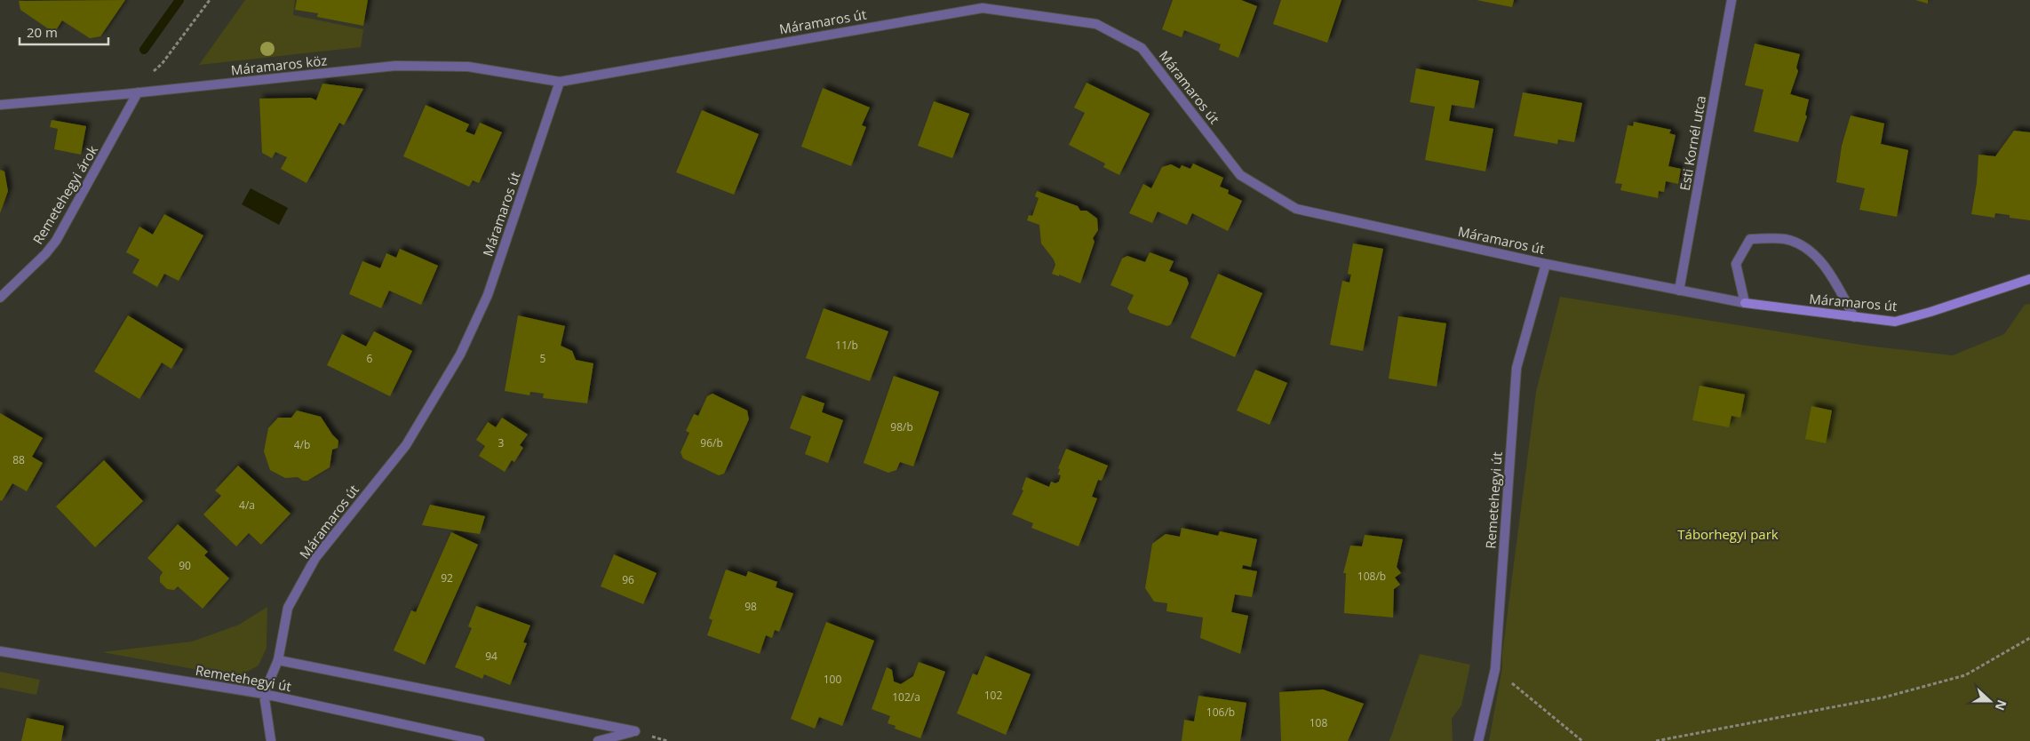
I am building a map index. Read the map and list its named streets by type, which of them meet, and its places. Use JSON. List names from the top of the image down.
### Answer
{
  "streets": {
    "street": [
      "Máramaros út",
      "Máramaros köz",
      "Esti Kornél utca",
      "Remetehegyi árok",
      "Remetehegyi út"
    ]
  },
  "crossings": [
    ["Máramaros út", "Máramaros köz"],
    ["Máramaros út", "Esti Kornél utca"],
    ["Máramaros út", "Remetehegyi út"],
    ["Máramaros köz", "Remetehegyi árok"]
  ],
  "parks": ["Táborhegyi park"],
  "house_numbers": [
    "11/b",
    "6",
    "5",
    "98/b",
    "3",
    "96/b",
    "4/b",
    "88",
    "4/a",
    "90",
    "108/b",
    "92",
    "96",
    "98",
    "94",
    "100",
    "102",
    "102/a",
    "106/b",
    "108"
  ],
  "scale_bar": "20 m",
  "north": "right"
}
